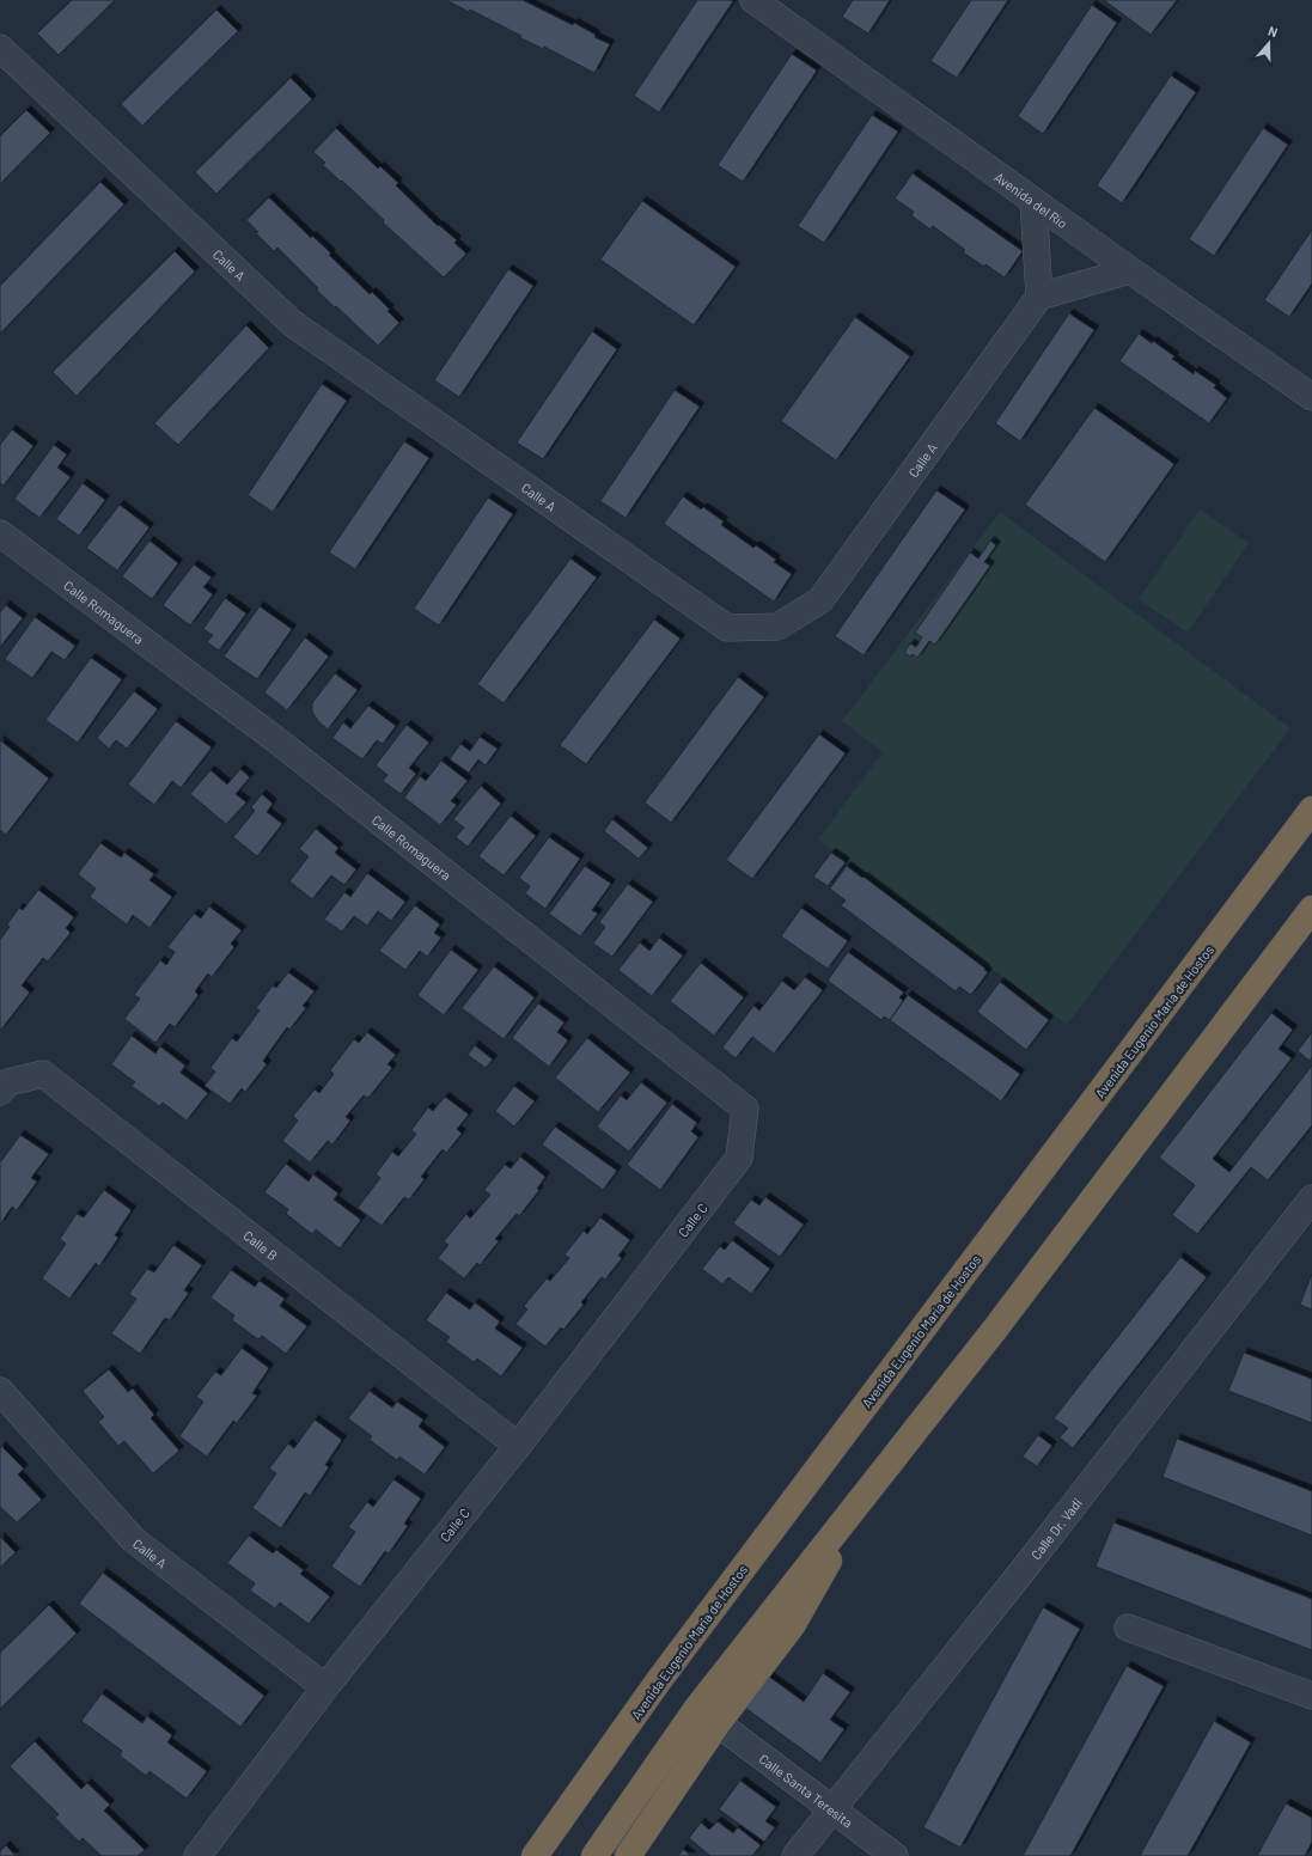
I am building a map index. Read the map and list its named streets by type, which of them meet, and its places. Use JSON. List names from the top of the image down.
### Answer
{
  "streets": {
    "highway": ["Avenida Eugenio María de Hostos"],
    "street": [
      "Avenida del Río",
      "Calle A",
      "Calle Romaguera",
      "Calle C",
      "Calle B",
      "Calle Dr. Vadi",
      "Calle Santa Teresita"
    ]
  },
  "crossings": [
    ["Calle A", "Calle C"],
    ["Calle Romaguera", "Calle C"],
    ["Calle C", "Calle B"],
    ["Calle Dr. Vadi", "Calle Santa Teresita"]
  ],
  "north": "top"
}
